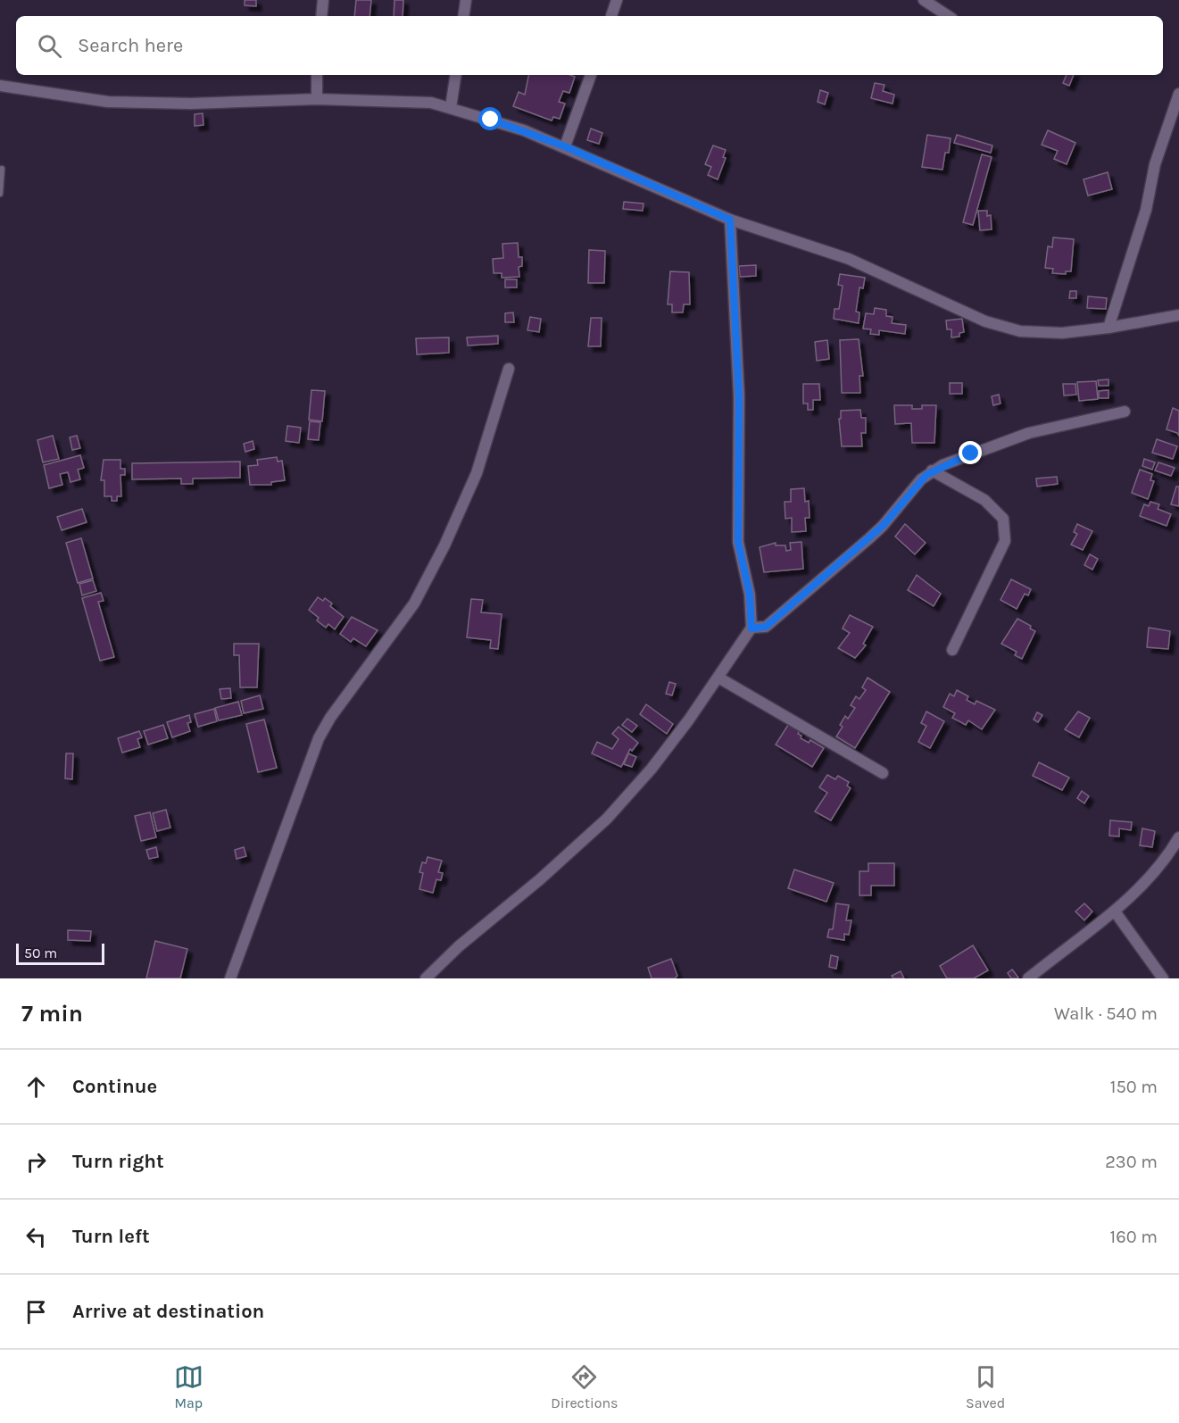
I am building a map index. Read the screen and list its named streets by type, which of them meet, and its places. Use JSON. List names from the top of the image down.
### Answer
{
  "scale_bar": "50 m",
  "page": {
    "search": "Search here",
    "scale": "50 m",
    "heading": ["7 min", "Walk · 540 m"],
    "list": [
      ["Continue", "150 m"],
      ["Turn right", "230 m"],
      ["Turn left", "160 m"],
      "Arrive at destination"
    ],
    "nav": ["Map", "Directions", "Saved"]
  }
}
